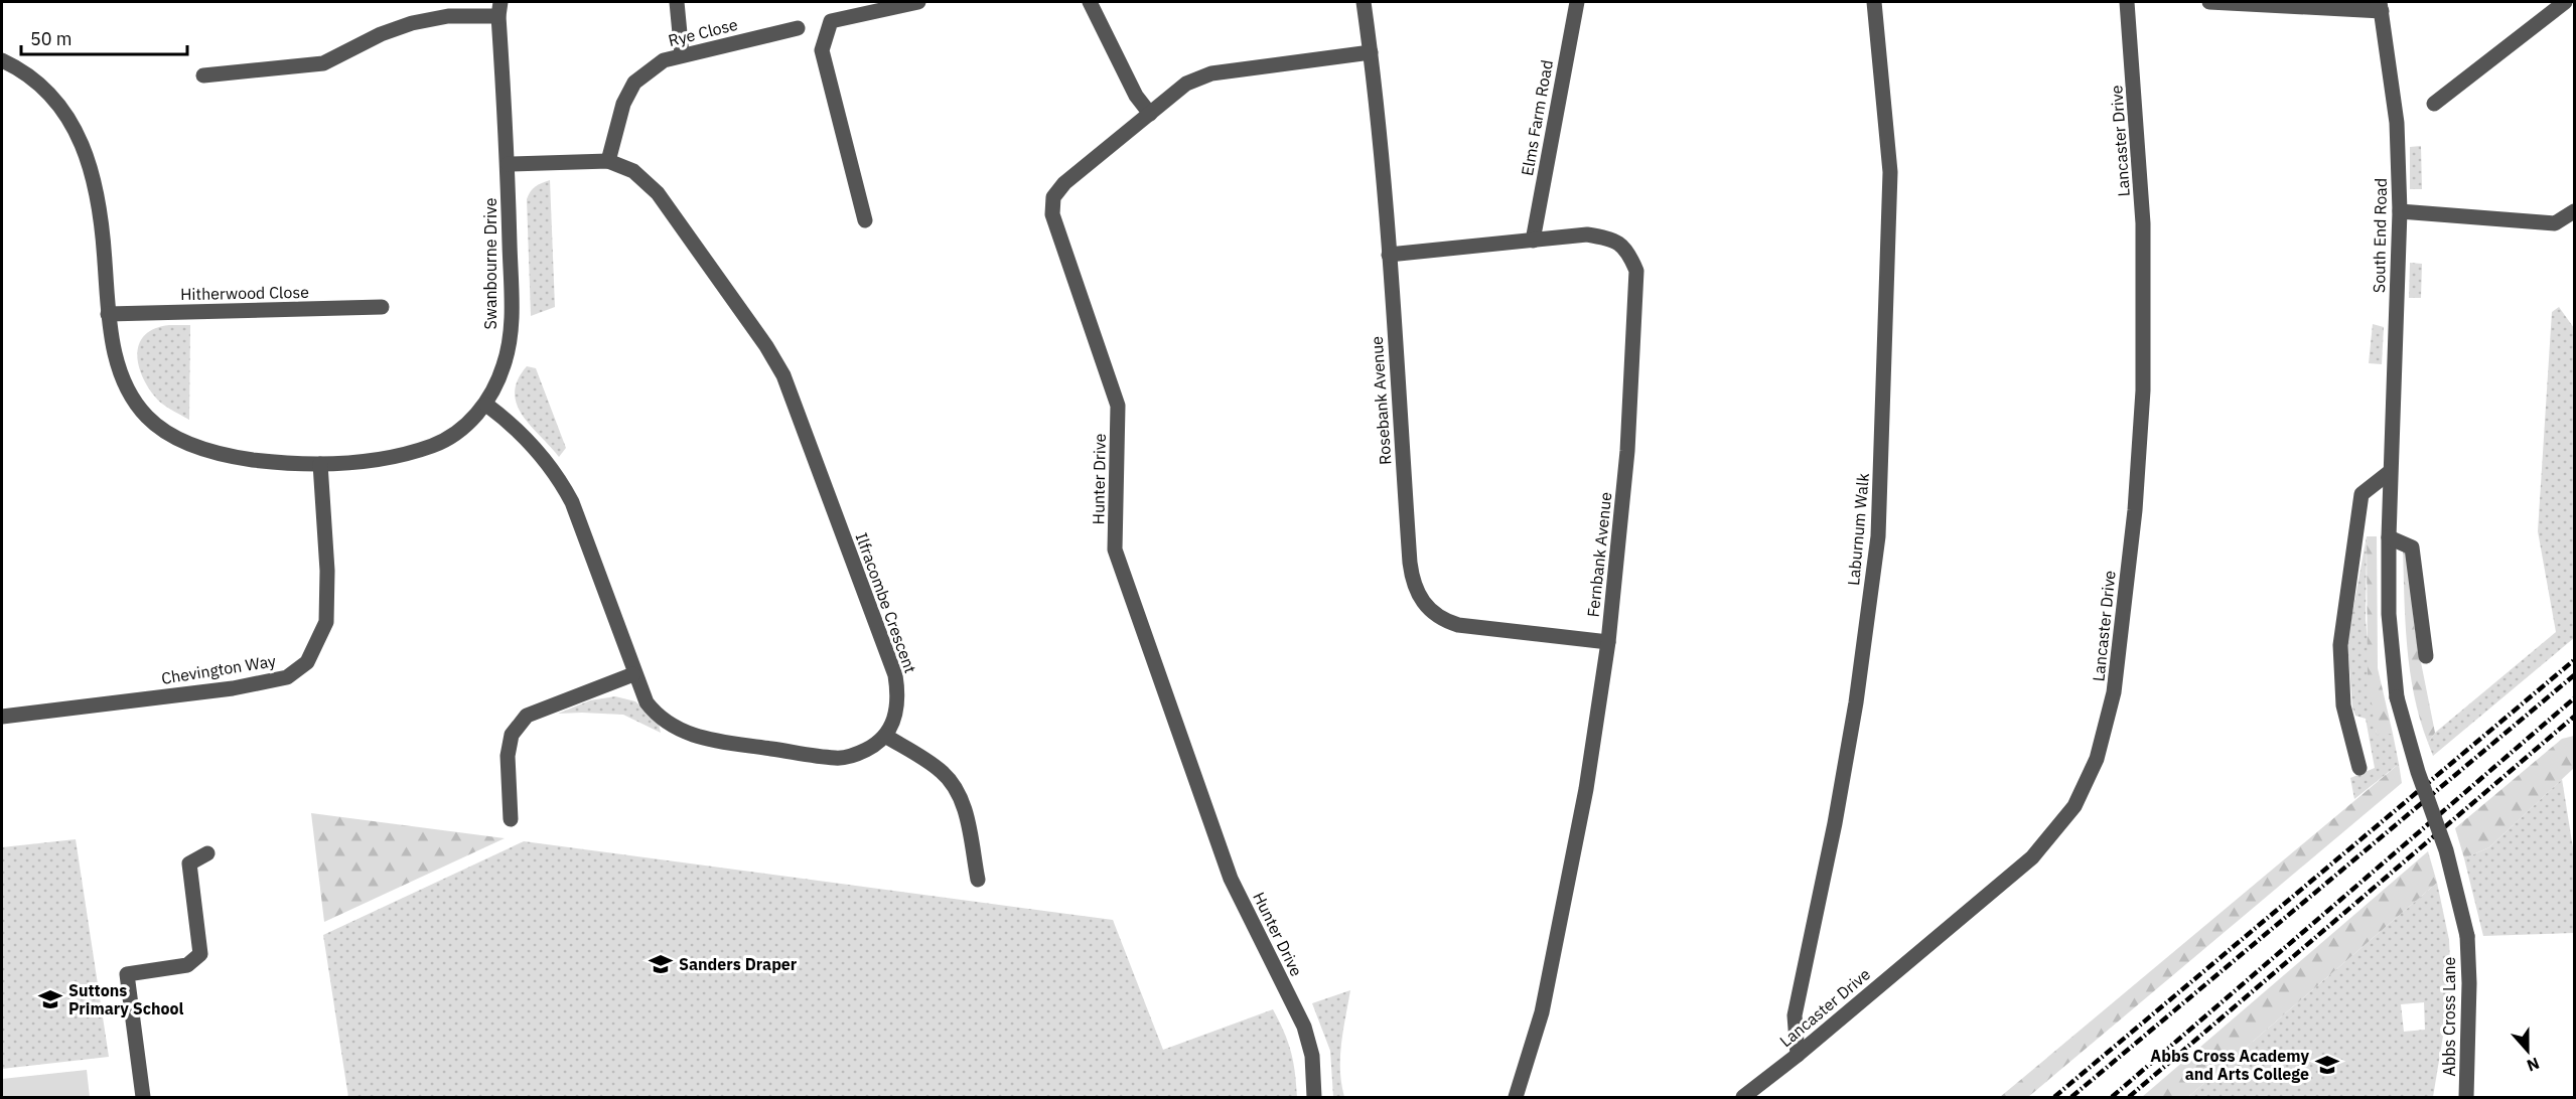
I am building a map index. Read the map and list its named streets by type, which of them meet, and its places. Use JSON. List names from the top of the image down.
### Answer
{
  "streets": {
    "street": [
      "Rye Close",
      "Elms Farm Road",
      "Lancaster Drive",
      "South End Road",
      "Swanbourne Drive",
      "Hitherwood Close",
      "Rosebank Avenue",
      "Hunter Drive",
      "Laburnum Walk",
      "Fernbank Avenue",
      "Ilfracombe Crescent",
      "Chevington Way",
      "Abbs Cross Lane"
    ]
  },
  "crossings": [
    ["Rye Close", "Ilfracombe Crescent"],
    ["Elms Farm Road", "Fernbank Avenue"],
    ["Lancaster Drive", "Laburnum Walk"],
    ["South End Road", "Abbs Cross Lane"],
    ["Swanbourne Drive", "Hitherwood Close"],
    ["Swanbourne Drive", "Ilfracombe Crescent"],
    ["Swanbourne Drive", "Chevington Way"],
    ["Rosebank Avenue", "Hunter Drive"],
    ["Rosebank Avenue", "Fernbank Avenue"]
  ],
  "places": {
    "school or university": ["Sanders Draper", "Suttons Primary School", "Abbs Cross Academy and Arts College"]
  },
  "scale_bar": "50 m",
  "north": "bottom"
}
